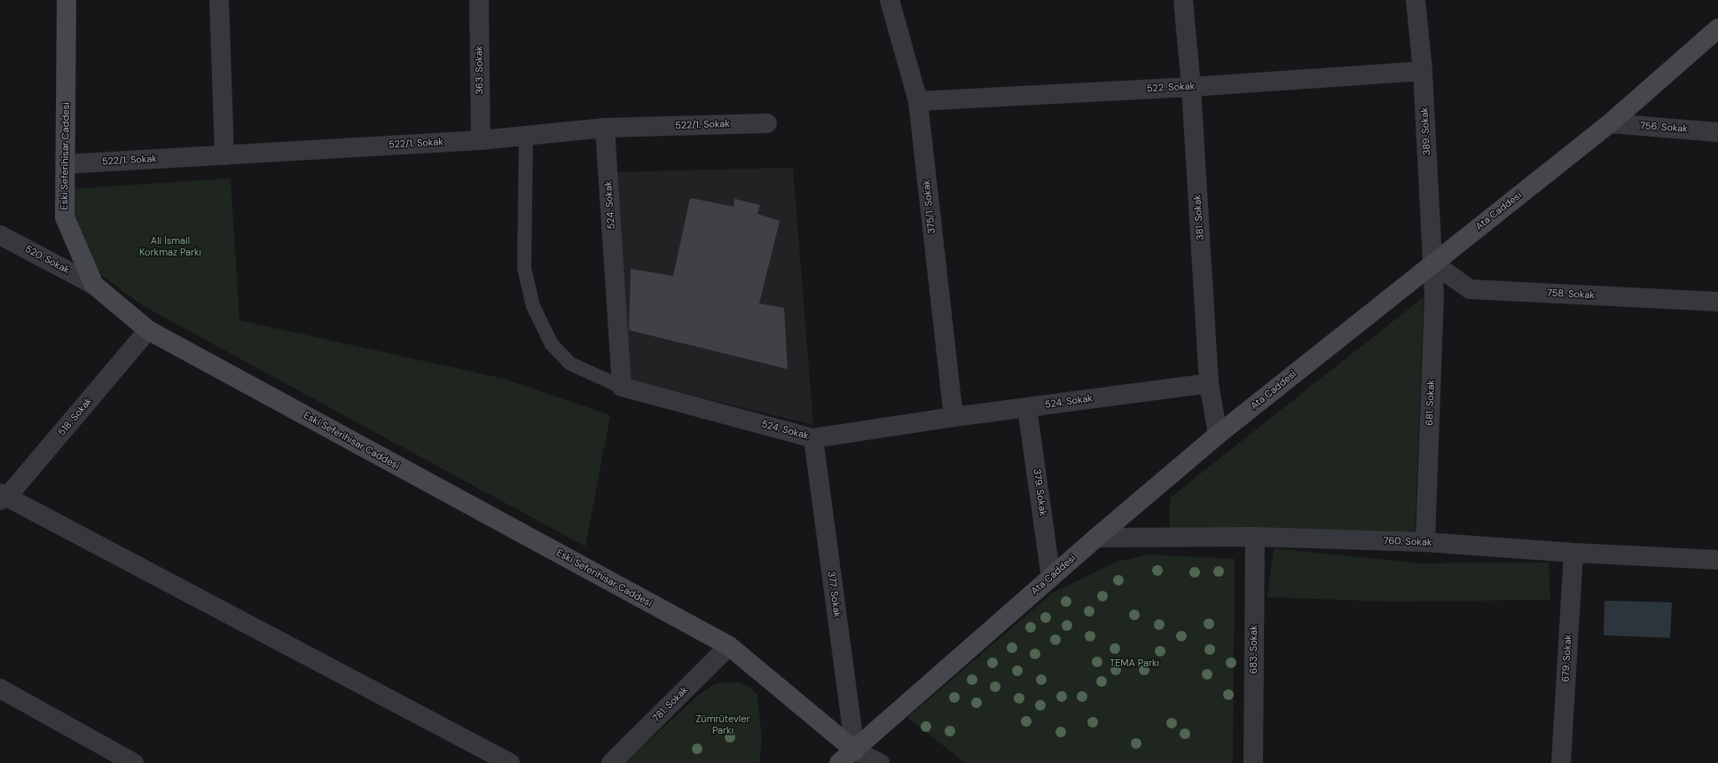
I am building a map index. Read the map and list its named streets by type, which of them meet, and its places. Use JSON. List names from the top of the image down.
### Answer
{
  "streets": {
    "main road": ["Eski Seferihisar Caddesi", "Ata Caddesi"],
    "street": [
      "363. Sokak",
      "522. Sokak",
      "522/1. Sokak",
      "756. Sokak",
      "389. Sokak",
      "524. Sokak",
      "375/1. Sokak",
      "381. Sokak",
      "520. Sokak",
      "758. Sokak",
      "681. Sokak",
      "518. Sokak",
      "379. Sokak",
      "760. Sokak",
      "377. Sokak",
      "683. Sokak",
      "679. Sokak",
      "781. Sokak"
    ]
  },
  "crossings": [
    ["363. Sokak", "522/1. Sokak"],
    ["522. Sokak", "389. Sokak"],
    ["522. Sokak", "375/1. Sokak"],
    ["522. Sokak", "381. Sokak"],
    ["522/1. Sokak", "Eski Seferihisar Caddesi"],
    ["522/1. Sokak", "524. Sokak"],
    ["756. Sokak", "Ata Caddesi"],
    ["389. Sokak", "Ata Caddesi"],
    ["389. Sokak", "758. Sokak"],
    ["389. Sokak", "681. Sokak"],
    ["Eski Seferihisar Caddesi", "Ata Caddesi"],
    ["Eski Seferihisar Caddesi", "520. Sokak"],
    ["Eski Seferihisar Caddesi", "518. Sokak"],
    ["Eski Seferihisar Caddesi", "377. Sokak"],
    ["Eski Seferihisar Caddesi", "781. Sokak"],
    ["524. Sokak", "375/1. Sokak"],
    ["524. Sokak", "381. Sokak"],
    ["524. Sokak", "379. Sokak"],
    ["524. Sokak", "377. Sokak"],
    ["Ata Caddesi", "381. Sokak"],
    ["Ata Caddesi", "758. Sokak"],
    ["Ata Caddesi", "681. Sokak"],
    ["Ata Caddesi", "379. Sokak"],
    ["Ata Caddesi", "760. Sokak"],
    ["Ata Caddesi", "377. Sokak"],
    ["758. Sokak", "681. Sokak"],
    ["681. Sokak", "760. Sokak"],
    ["760. Sokak", "683. Sokak"],
    ["760. Sokak", "679. Sokak"]
  ],
  "parks": ["Ali İsmail Korkmaz Parkı", "TEMA Parkı", "Zümrütevler Parkı"]
}
